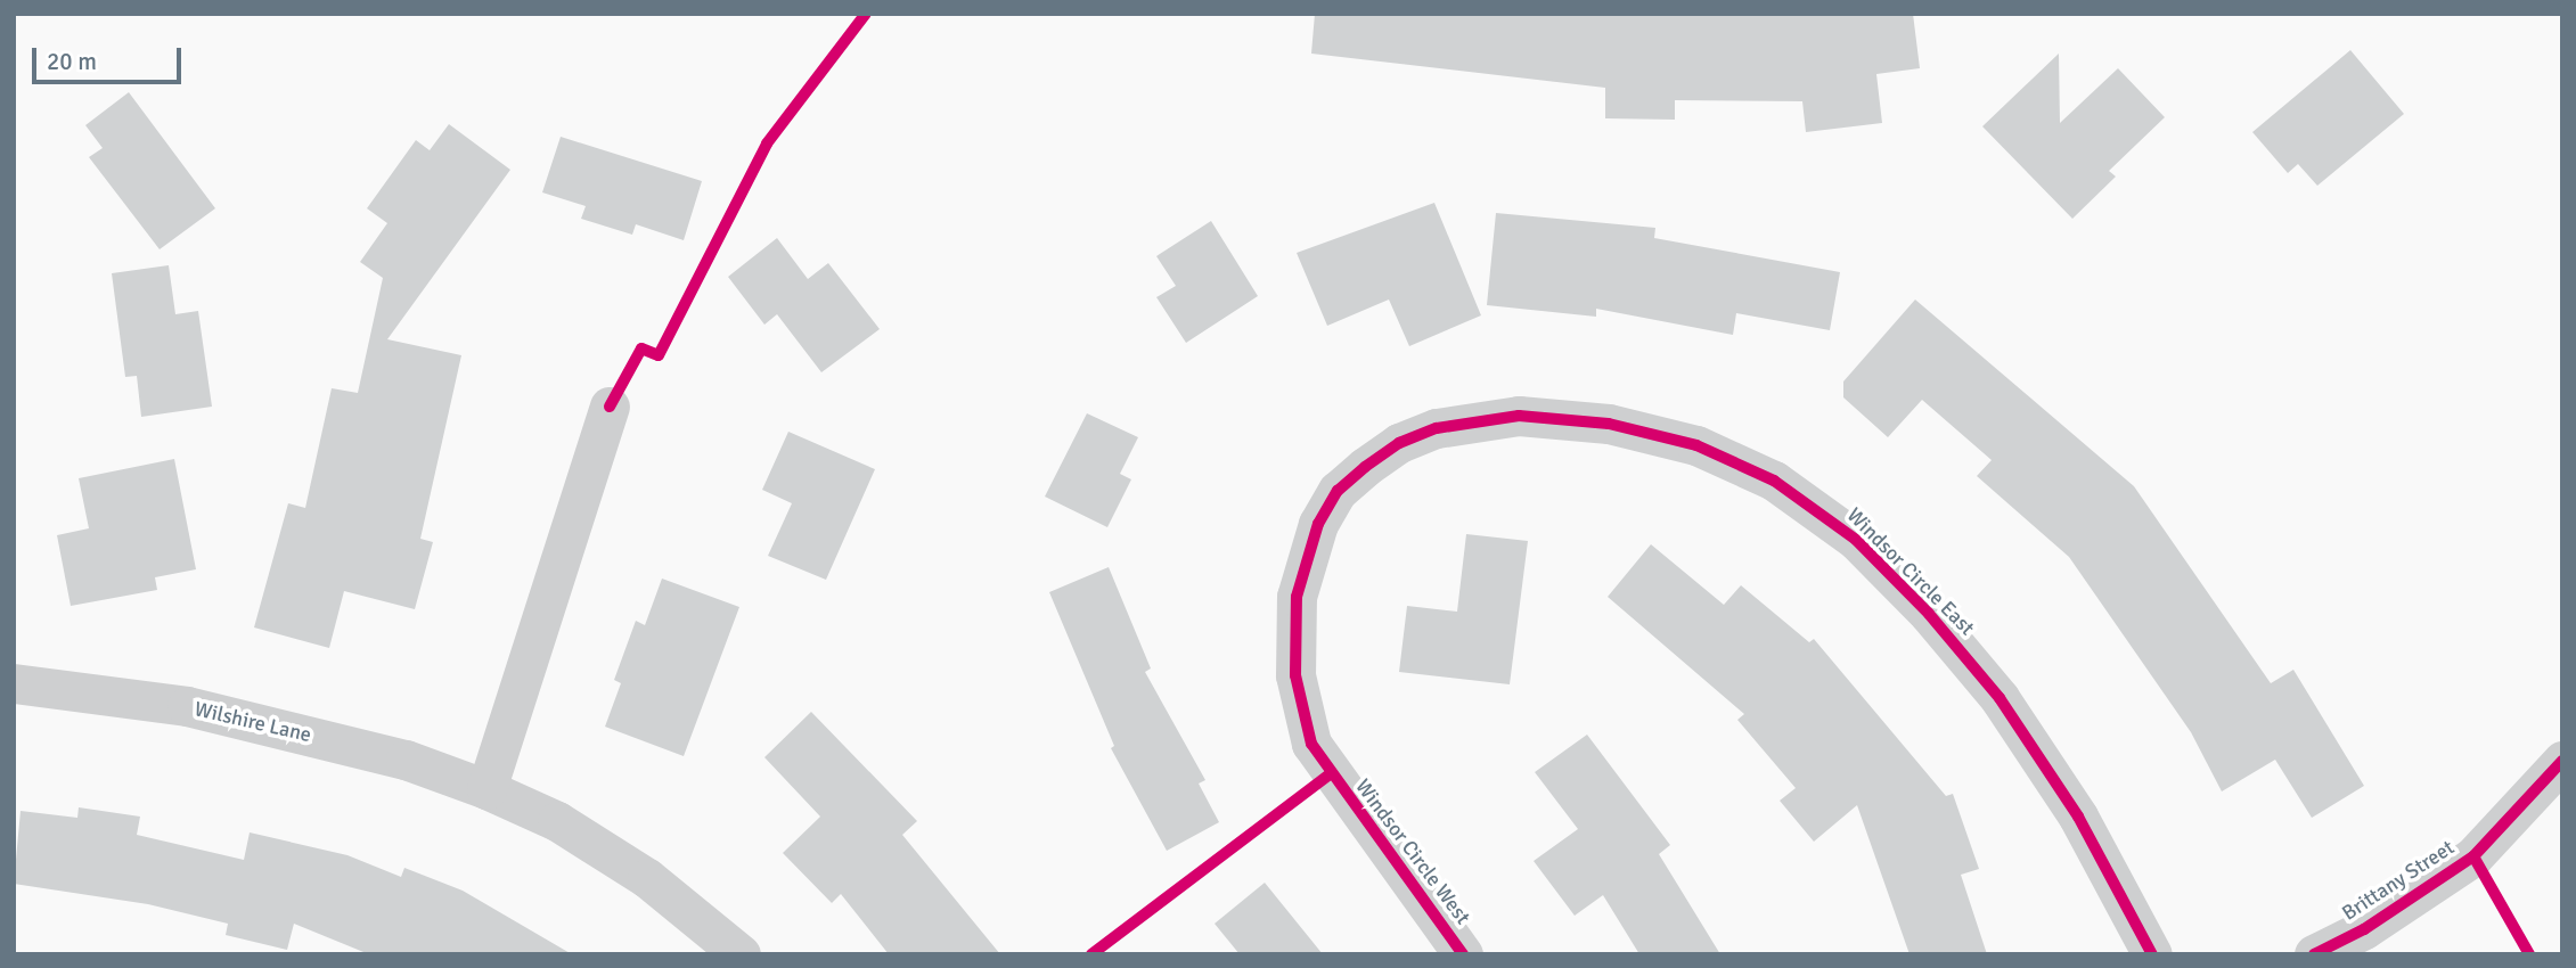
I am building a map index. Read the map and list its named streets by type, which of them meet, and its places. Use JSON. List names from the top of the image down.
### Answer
{
  "streets": {
    "street": [
      "Windsor Circle East",
      "Wilshire Lane",
      "Windsor Circle West",
      "Brittany Street"
    ]
  },
  "crossings": [
    ["Windsor Circle East", "Windsor Circle West"]
  ],
  "scale_bar": "20 m"
}
